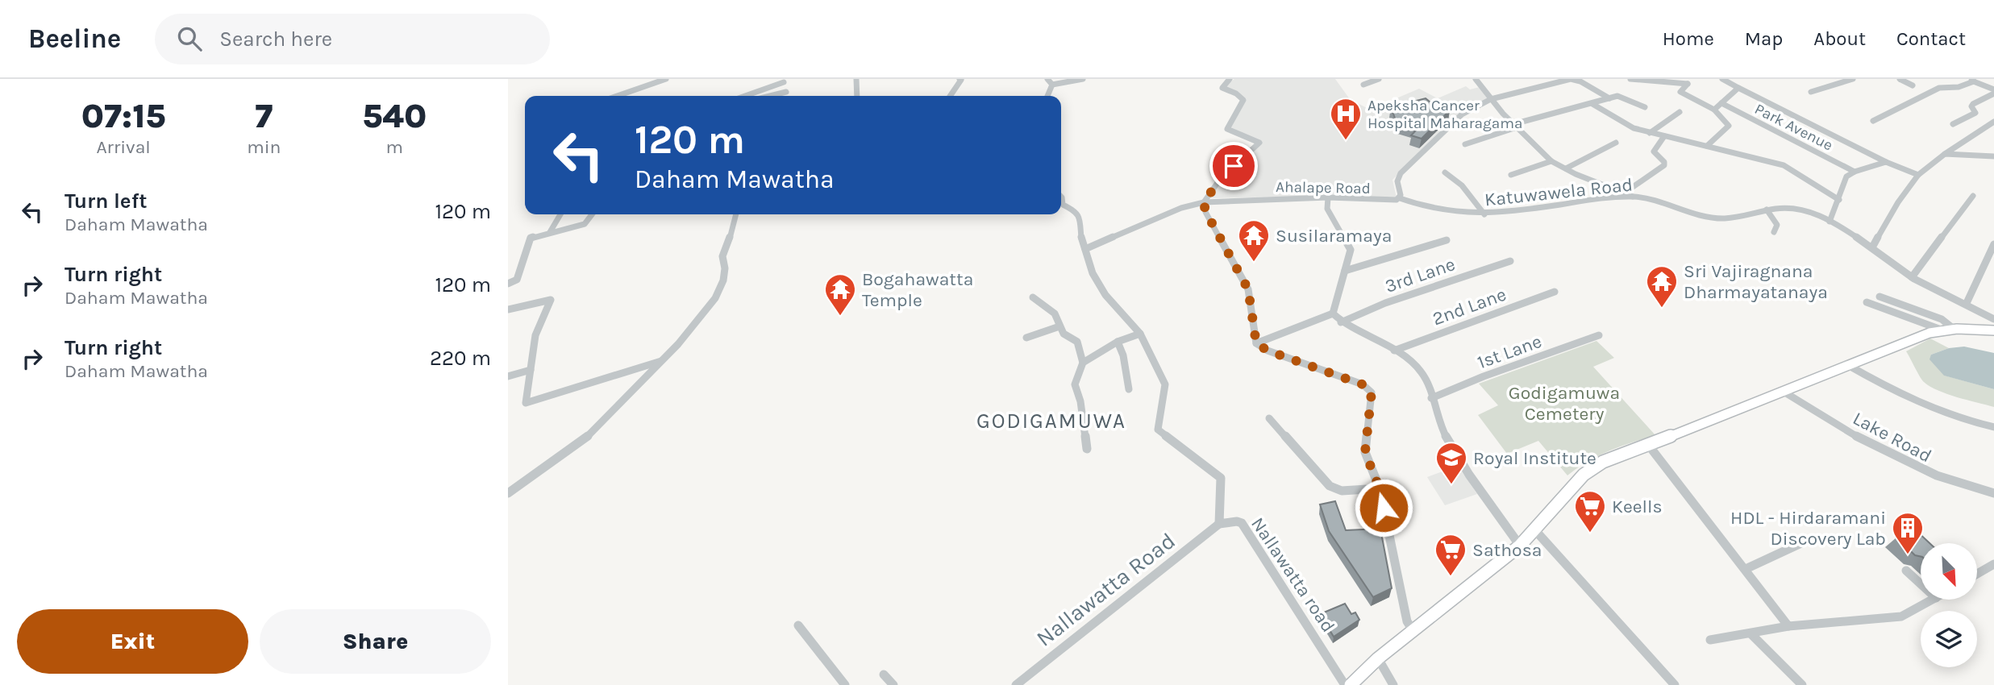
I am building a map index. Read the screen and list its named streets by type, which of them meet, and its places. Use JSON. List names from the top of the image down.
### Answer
{
  "streets": {
    "street": [
      "Park Avenue",
      "Ahalape Road",
      "Katuwawela Road",
      "3rd Lane",
      "2nd Lane",
      "1st Lane",
      "Lake Road",
      "Nallawatta road",
      "Nallawatta Road"
    ]
  },
  "crossings": [
    ["Ahalape Road", "Katuwawela Road"],
    ["Ahalape Road", "Nallawatta road"],
    ["Nallawatta road", "Nallawatta Road"]
  ],
  "districts": ["GODIGAMUWA"],
  "parks": ["Godigamuwa Cemetery"],
  "places": {
    "hospital": ["Apeksha Cancer Hospital Maharagama"],
    "temple": ["Susilaramaya", "Sri Vajiragnana Dharmayatanaya", "Bogahawatta Temple"],
    "school or university": ["Royal Institute"],
    "supermarket": ["Keells", "Sathosa"],
    "building": ["HDL - Hirdaramani Discovery Lab"]
  },
  "north": "bottom right",
  "page": {
    "header": "Beeline",
    "search": "Search here",
    "nav": [
      "Home",
      "Map",
      "About",
      "Contact"
    ],
    "eta": [
      "07:15",
      "Arrival",
      "7",
      "min",
      "540",
      "m"
    ],
    "turn": ["120 m", "Daham Mawatha"],
    "list": [
      {
        "name": "Turn left",
        "note": "Daham Mawatha",
        "value": "120 m"
      },
      {
        "name": "Turn right",
        "note": "Daham Mawatha",
        "value": "120 m"
      },
      {
        "name": "Turn right",
        "note": "Daham Mawatha",
        "value": "220 m"
      }
    ],
    "buttons": ["Exit", "Share"]
  }
}
